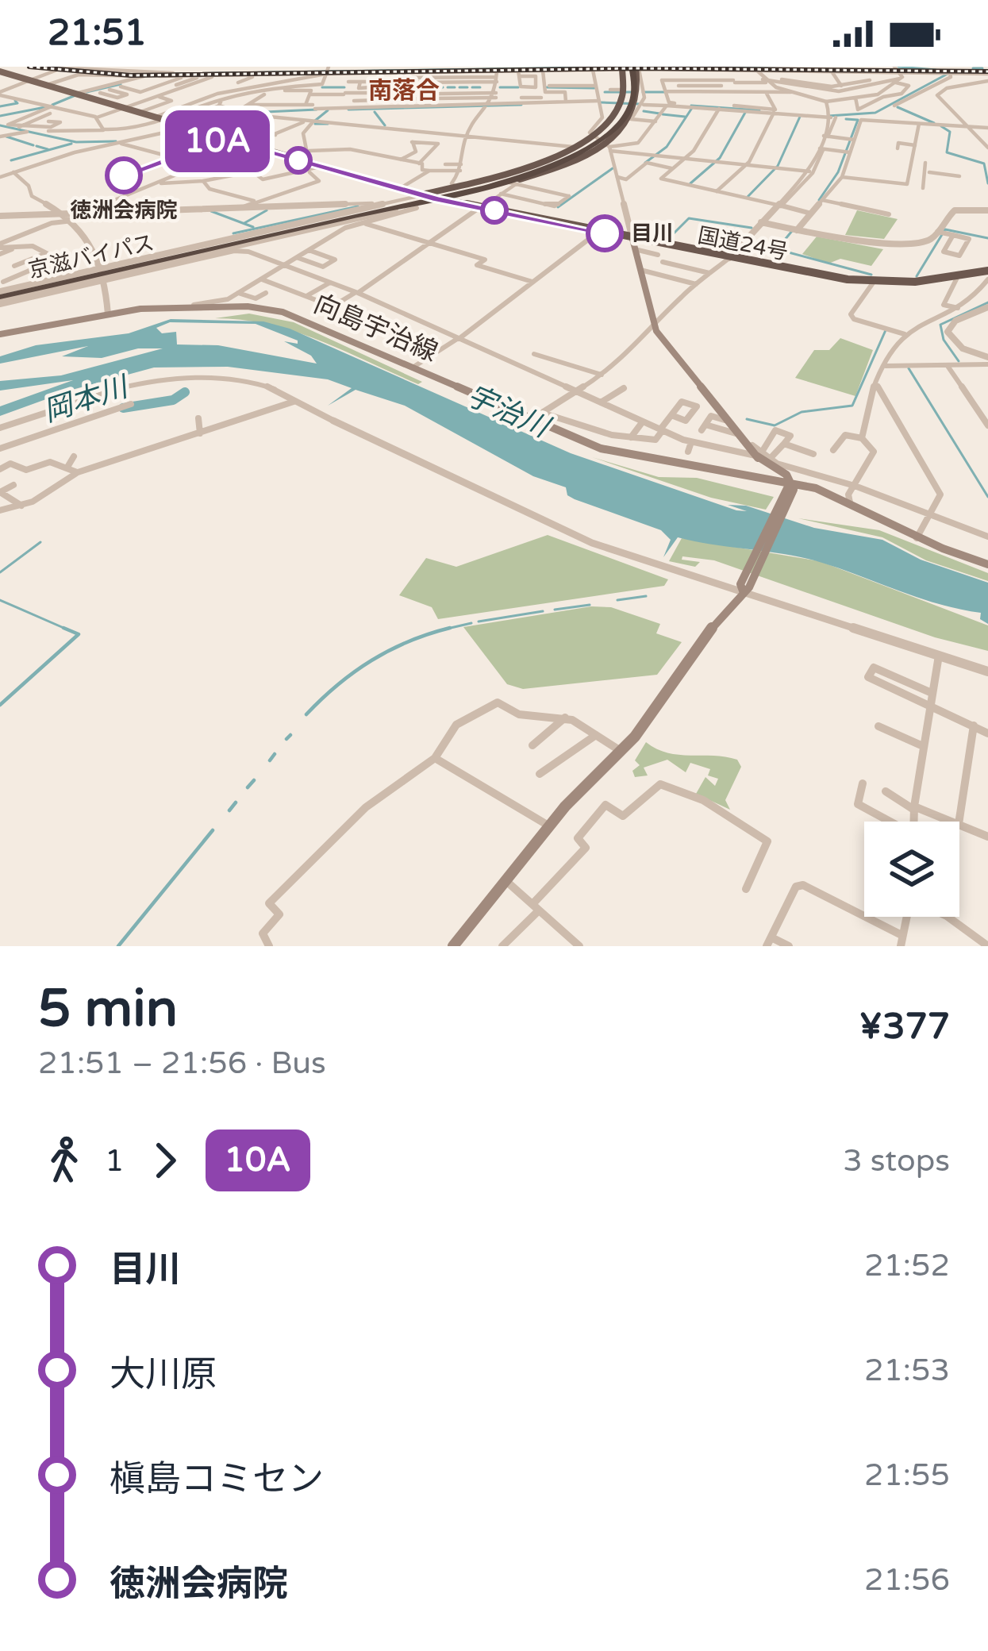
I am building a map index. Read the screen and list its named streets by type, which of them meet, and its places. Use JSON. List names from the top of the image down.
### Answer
{
  "streets": {
    "highway": ["国道24号", "京滋バイパス"],
    "main road": ["向島宇治線"]
  },
  "crossings": [
    ["国道24号", "京滋バイパス"]
  ],
  "districts": ["南落合"],
  "water": ["岡本川", "宇治川"],
  "places": ["徳洲会病院", "目川"],
  "lines": ["bus line 10A"],
  "page": {
    "status": "21:51",
    "on_map": "10A",
    "heading": ["5 min", "21:51 – 21:56 · Bus", "¥377"],
    "legs": ["1", "10A", "3 stops"],
    "list": [
      {
        "name": "目川",
        "value": "21:52"
      },
      {
        "name": "大川原",
        "value": "21:53"
      },
      {
        "name": "槇島コミセン",
        "value": "21:55"
      },
      {
        "name": "徳洲会病院",
        "value": "21:56"
      }
    ]
  }
}
